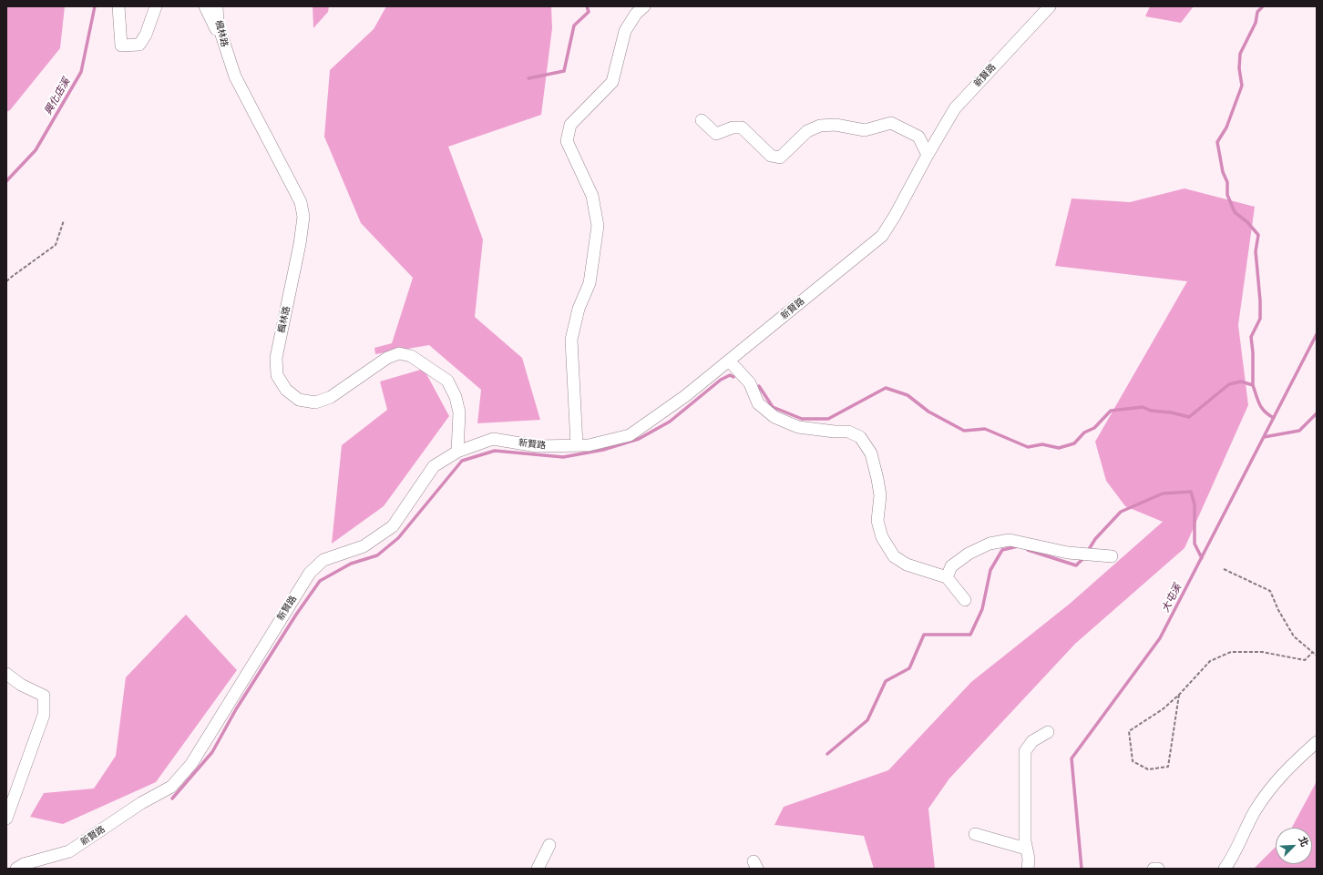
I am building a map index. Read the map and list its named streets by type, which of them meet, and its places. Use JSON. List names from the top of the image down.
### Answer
{
  "streets": {
    "street": ["楓林路", "新賢路"]
  },
  "crossings": [
    ["楓林路", "新賢路"]
  ],
  "water": ["興化店溪", "大屯溪"],
  "north": "top right"
}
